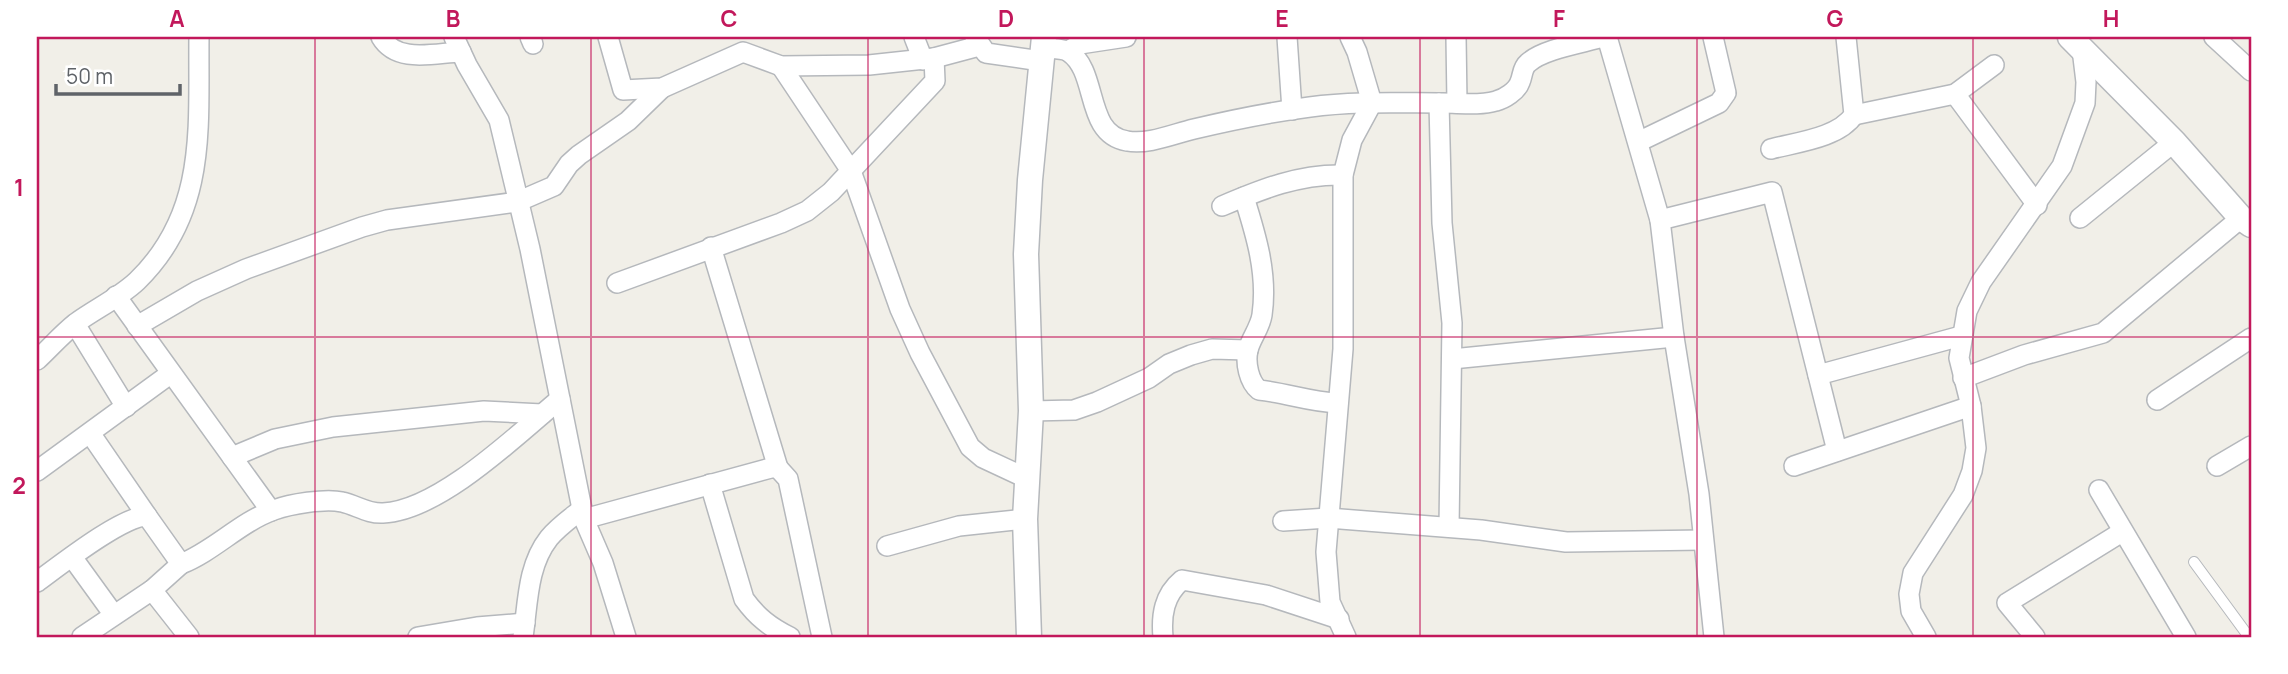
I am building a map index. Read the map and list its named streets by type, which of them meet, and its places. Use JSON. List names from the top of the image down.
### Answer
{
  "scale_bar": "50 m",
  "grid": {
    "columns": [
      "A",
      "B",
      "C",
      "D",
      "E",
      "F",
      "G",
      "H"
    ],
    "rows": ["1", "2"]
  }
}
